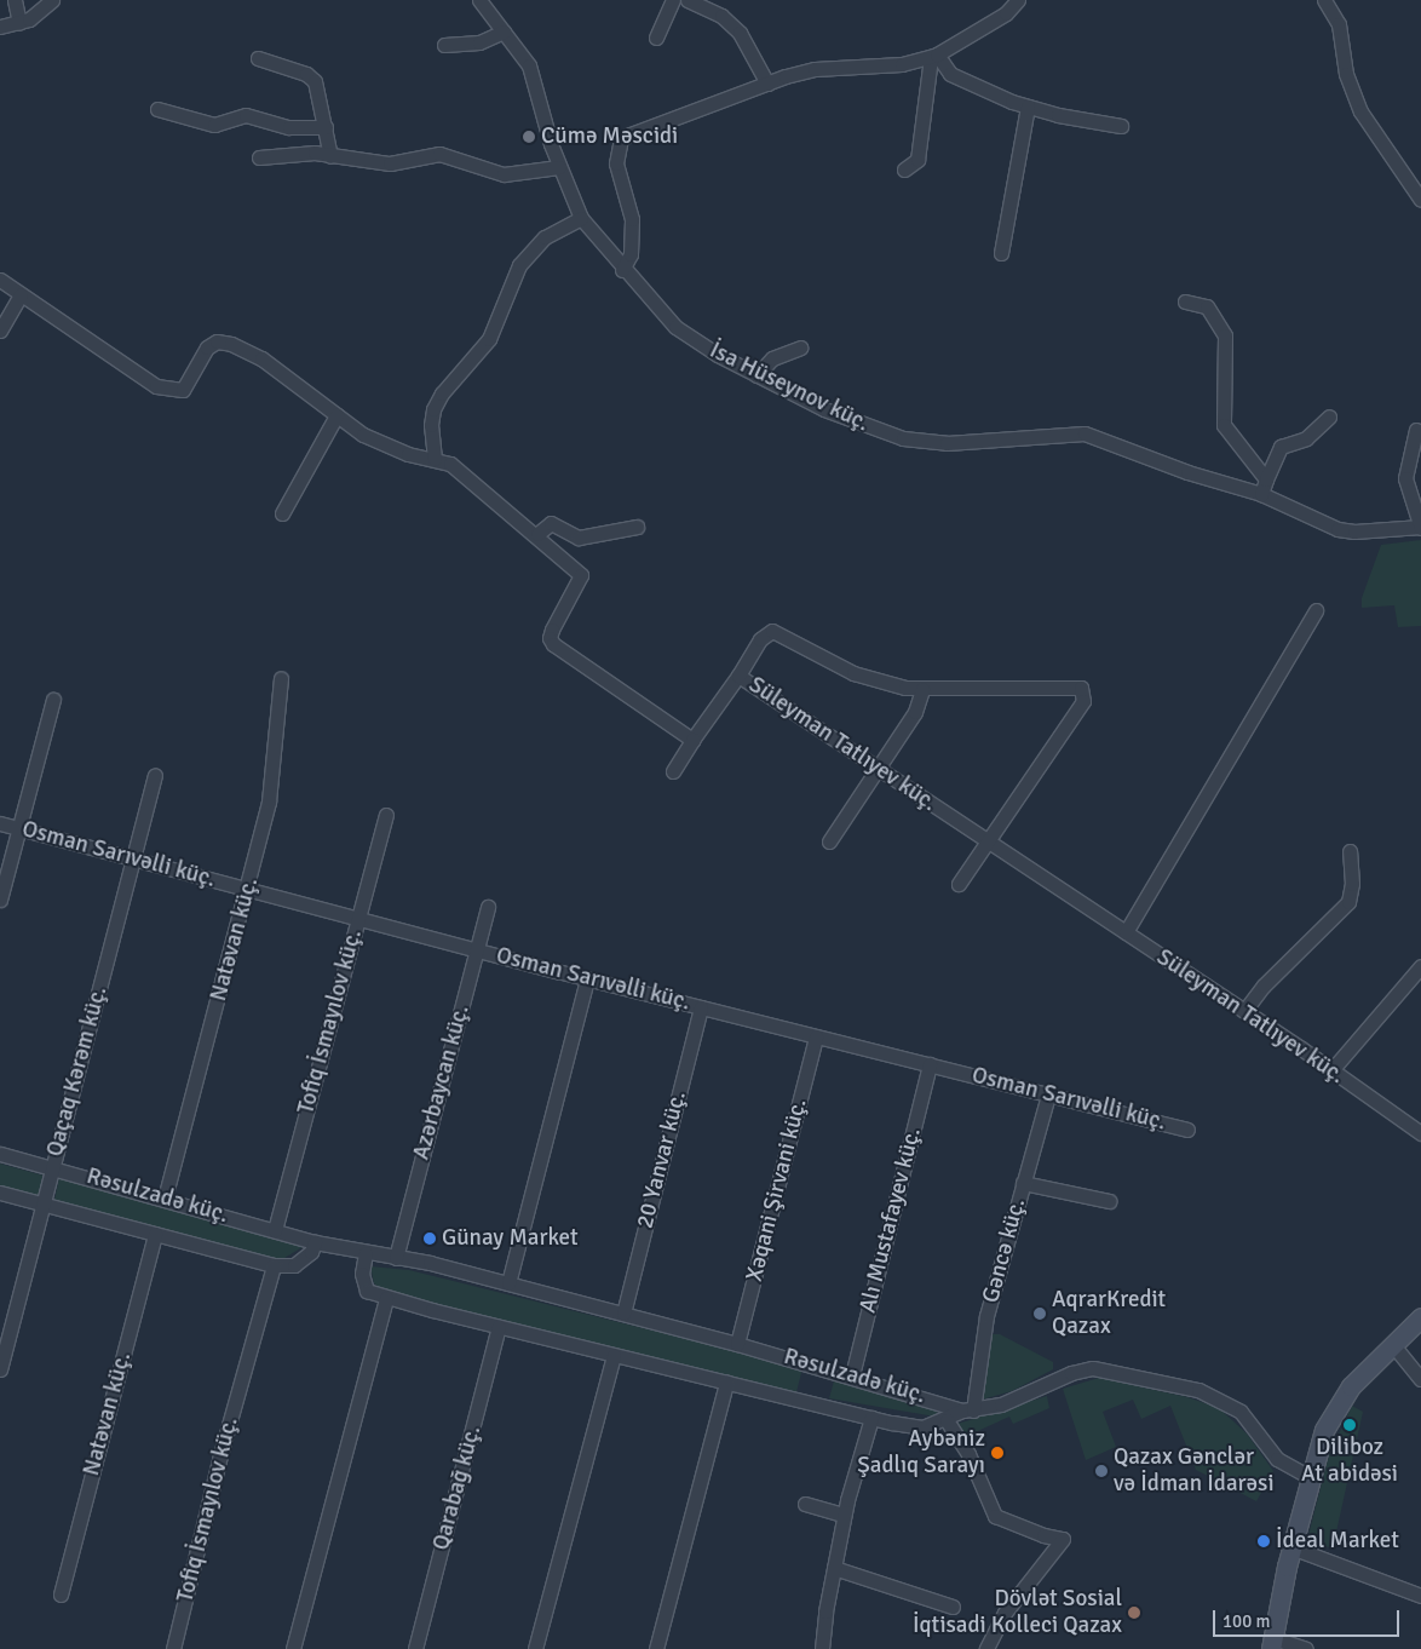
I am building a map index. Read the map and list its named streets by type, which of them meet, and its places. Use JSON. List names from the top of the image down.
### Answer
{
  "streets": {
    "street": [
      "İsa Hüseynov küç.",
      "Süleyman Tatlıyev küç.",
      "Osman Sarıvəlli küç.",
      "Natəvan küç.",
      "Tofiq İsmayılov küç.",
      "Qaçaq Kərəm küç.",
      "Azərbaycan küç.",
      "20 Yanvar küç.",
      "Xəqani Şirvani küç.",
      "Rəsulzadə küç.",
      "Alı Mustafayev küç.",
      "Gəncə küç.",
      "Qarabağ küç."
    ]
  },
  "crossings": [
    ["Osman Sarıvəlli küç.", "Natəvan küç."],
    ["Osman Sarıvəlli küç.", "Tofiq İsmayılov küç."],
    ["Osman Sarıvəlli küç.", "Qaçaq Kərəm küç."],
    ["Osman Sarıvəlli küç.", "Azərbaycan küç."],
    ["Osman Sarıvəlli küç.", "20 Yanvar küç."],
    ["Osman Sarıvəlli küç.", "Xəqani Şirvani küç."],
    ["Osman Sarıvəlli küç.", "Alı Mustafayev küç."],
    ["Osman Sarıvəlli küç.", "Gəncə küç."],
    ["Natəvan küç.", "Rəsulzadə küç."],
    ["Tofiq İsmayılov küç.", "Rəsulzadə küç."],
    ["Qaçaq Kərəm küç.", "Rəsulzadə küç."],
    ["Azərbaycan küç.", "Rəsulzadə küç."],
    ["20 Yanvar küç.", "Rəsulzadə küç."],
    ["Xəqani Şirvani küç.", "Rəsulzadə küç."],
    ["Rəsulzadə küç.", "Alı Mustafayev küç."],
    ["Rəsulzadə küç.", "Gəncə küç."]
  ],
  "places": [
    "Cümə Məscidi",
    "Günay Market",
    "AqrarKredit Qazax",
    "Diliboz At abidəsi",
    "Aybəniz Şadlıq Sarayı",
    "Qazax Gənclər və İdman İdarəsi",
    "İdeal Market",
    "Dövlət Sosial İqtisadi Kolleci Qazax"
  ],
  "scale_bar": "100 m"
}
